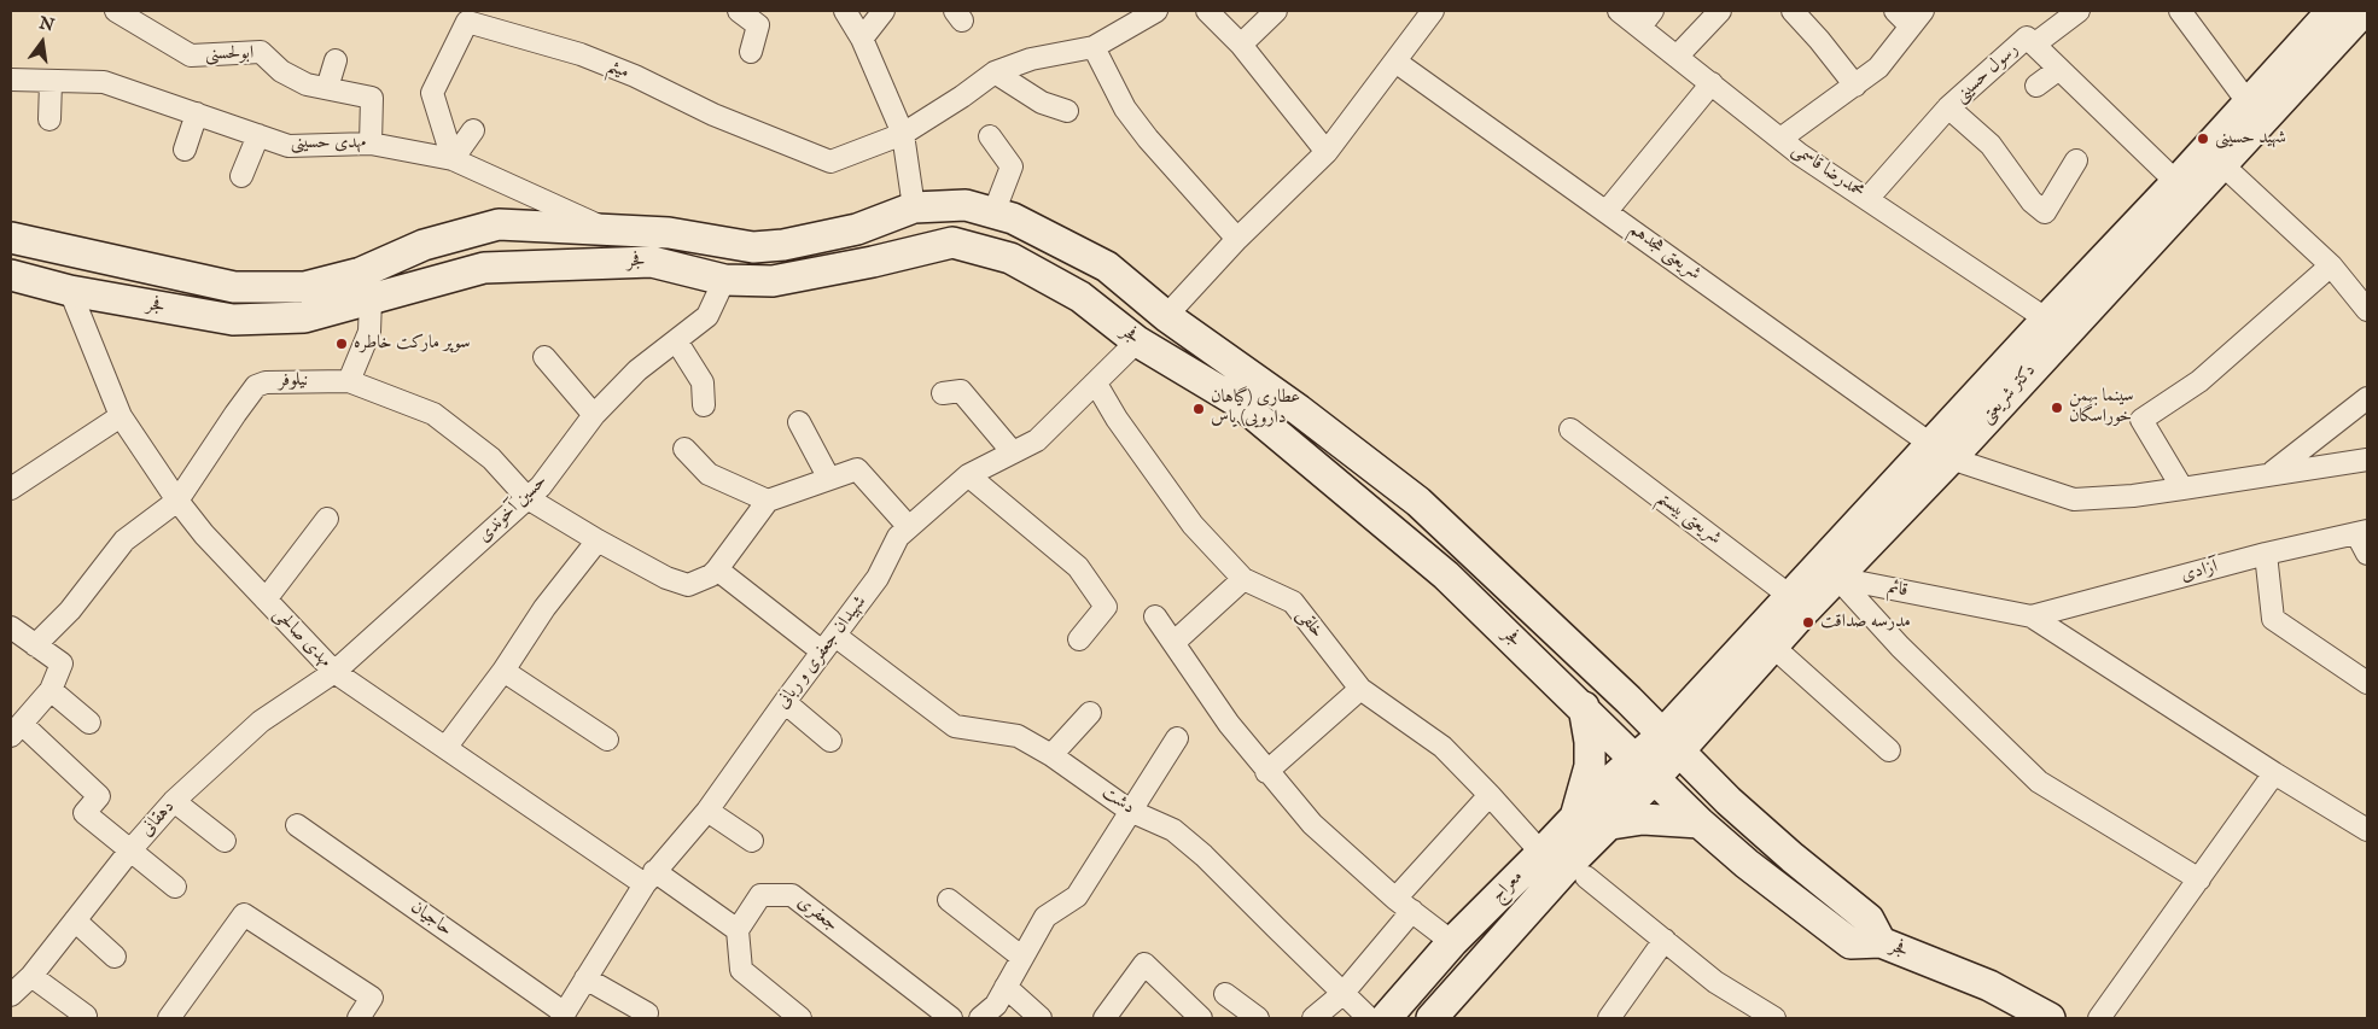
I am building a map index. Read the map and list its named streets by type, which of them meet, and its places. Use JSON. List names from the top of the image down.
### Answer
{
  "streets": {
    "main road": ["فجر", "دکتر شریعتی", "معراج"],
    "street": [
      "ابولحسنی",
      "میثم",
      "رسول حسینی",
      "مهدی حسینی",
      "محمدرضا قاسمی",
      "شریعتی هجدهم",
      "نیلوفر",
      "حسین آخوندی",
      "شریعتی بیستم",
      "آزادی",
      "قائم",
      "خلقی",
      "مهدی صالحی",
      "شهیدان جعفری و ربانی",
      "دشت",
      "دهقانی",
      "جعفری",
      "حاجیان"
    ]
  },
  "crossings": [
    ["ابولحسنی", "مهدی حسینی"],
    ["میثم", "مهدی حسینی"],
    ["رسول حسینی", "محمدرضا قاسمی"],
    ["رسول حسینی", "دکتر شریعتی"],
    ["محمدرضا قاسمی", "دکتر شریعتی"],
    ["شریعتی هجدهم", "دکتر شریعتی"],
    ["فجر", "دکتر شریعتی"],
    ["فجر", "حسین آخوندی"],
    ["فجر", "مهدی صالحی"],
    ["فجر", "شهیدان جعفری و ربانی"],
    ["فجر", "معراج"],
    ["نیلوفر", "مهدی صالحی"],
    ["دکتر شریعتی", "شریعتی بیستم"],
    ["دکتر شریعتی", "قائم"],
    ["دکتر شریعتی", "معراج"],
    ["حسین آخوندی", "مهدی صالحی"],
    ["حسین آخوندی", "دهقانی"],
    ["آزادی", "قائم"],
    ["خلقی", "شهیدان جعفری و ربانی"],
    ["خلقی", "معراج"],
    ["مهدی صالحی", "شهیدان جعفری و ربانی"],
    ["مهدی صالحی", "دهقانی"],
    ["شهیدان جعفری و ربانی", "دشت"],
    ["شهیدان جعفری و ربانی", "حاجیان"]
  ],
  "places": [
    "شهید حسینی",
    "سوپر مارکت خاطره",
    "سینما بهمن خوراسگان",
    "عطاری (گیاهان دارویی) یاس",
    "مدرسه صداقت"
  ],
  "north": "top"
}
